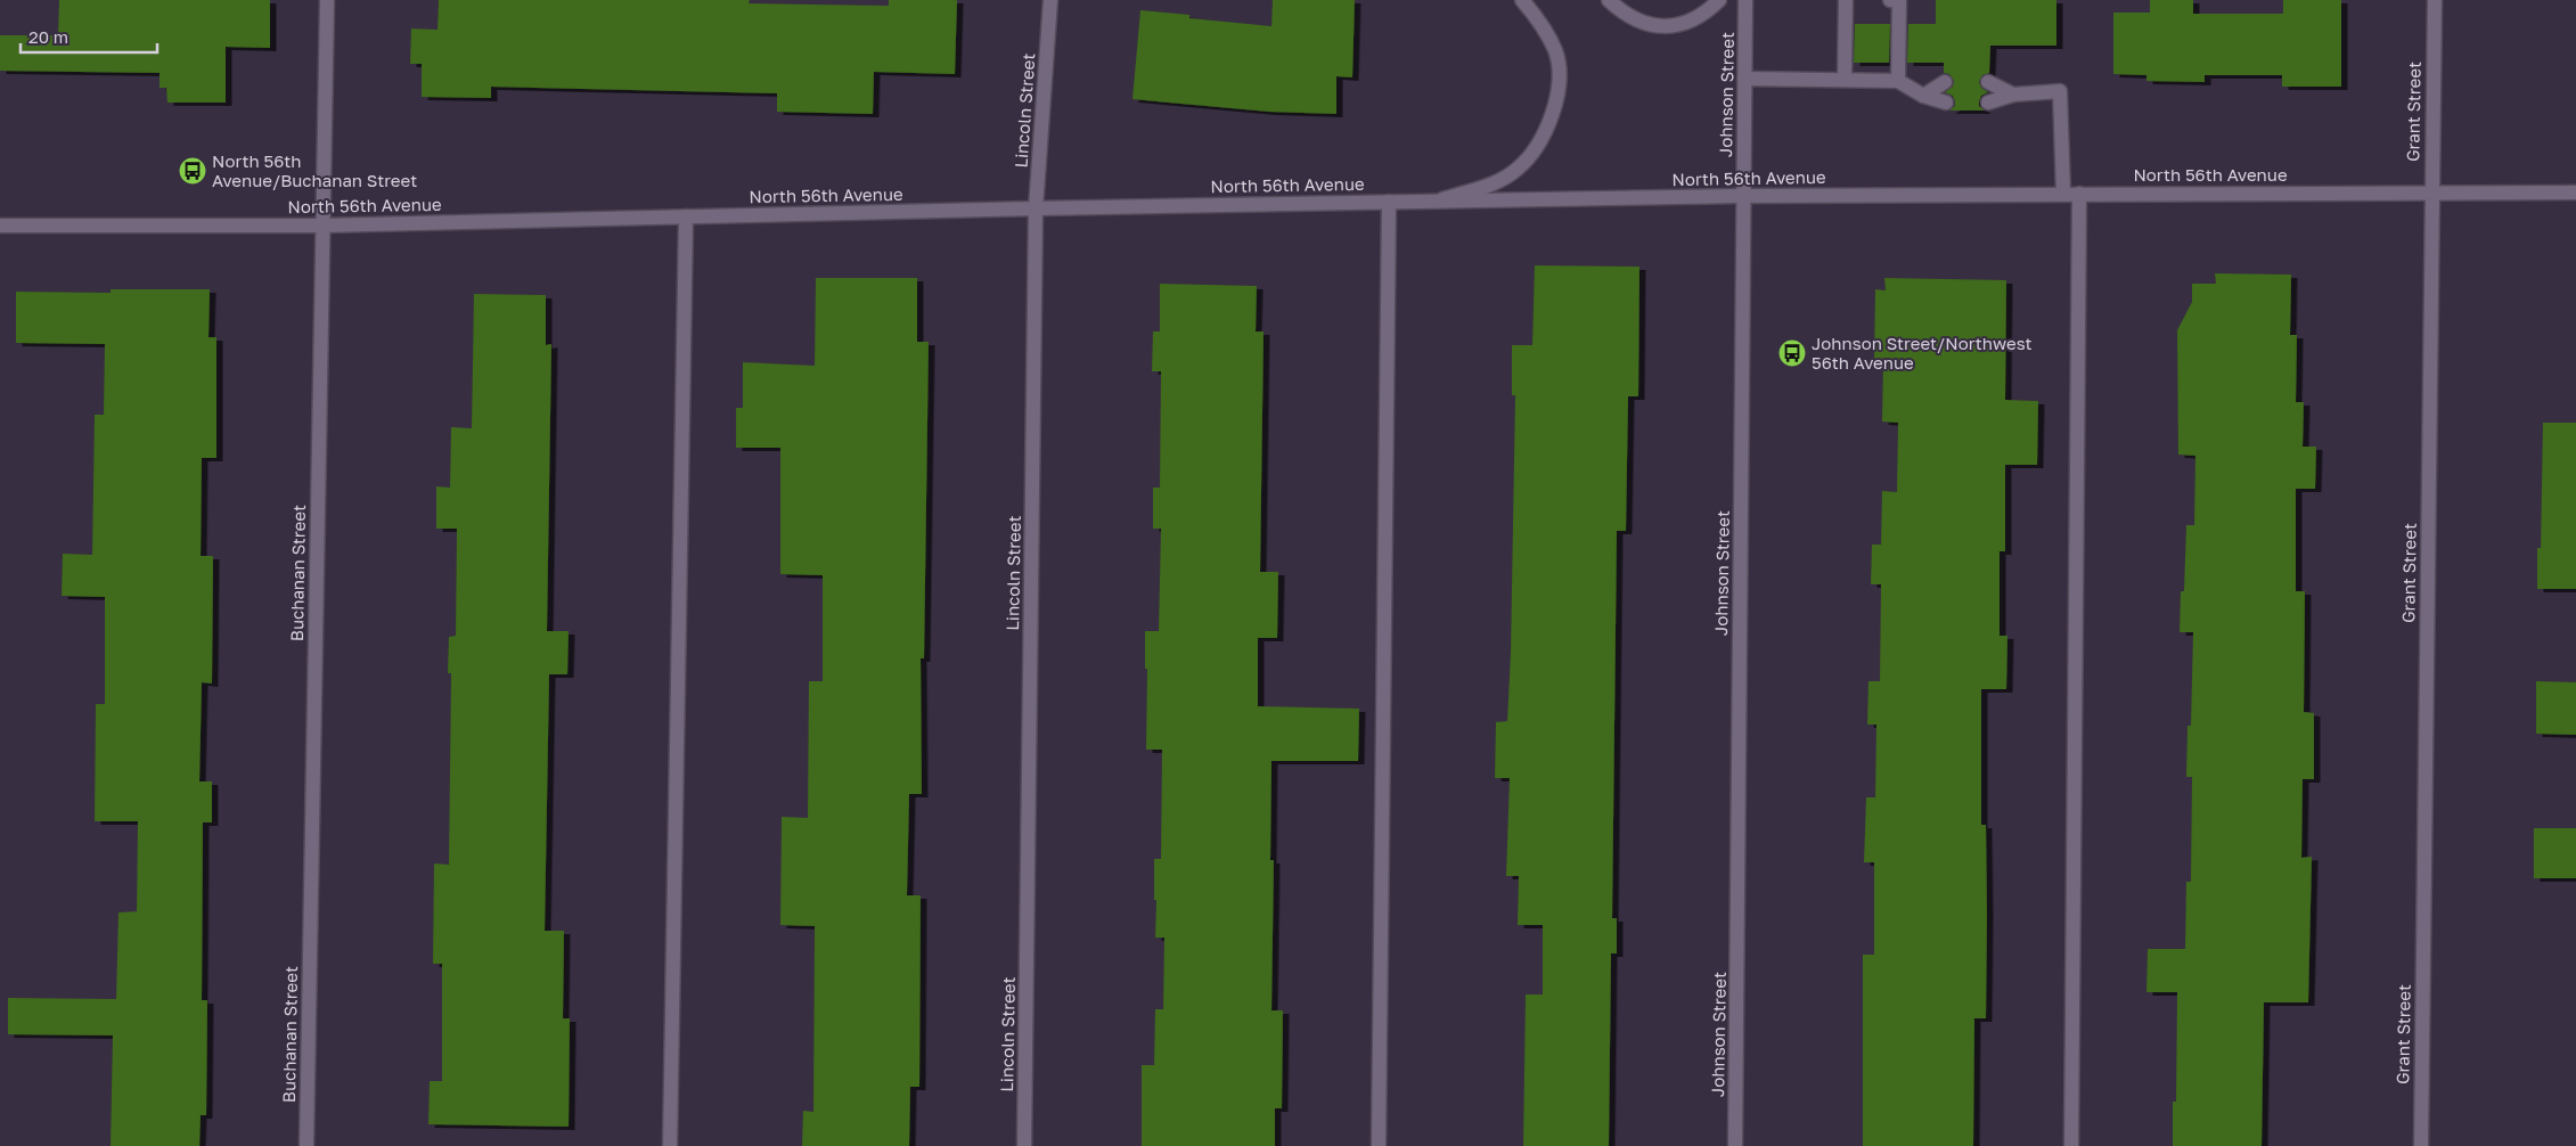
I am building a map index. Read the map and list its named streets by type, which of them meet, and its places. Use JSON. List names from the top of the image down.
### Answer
{
  "streets": {
    "street": [
      "Johnson Street",
      "Lincoln Street",
      "Grant Street",
      "North 56th Avenue",
      "Buchanan Street"
    ]
  },
  "crossings": [
    ["Johnson Street", "North 56th Avenue"],
    ["Lincoln Street", "North 56th Avenue"],
    ["Grant Street", "North 56th Avenue"],
    ["North 56th Avenue", "Buchanan Street"]
  ],
  "places": {
    "bus stop": ["North 56th Avenue/Buchanan Street", "Johnson Street/Northwest 56th Avenue"]
  },
  "scale_bar": "20 m"
}
